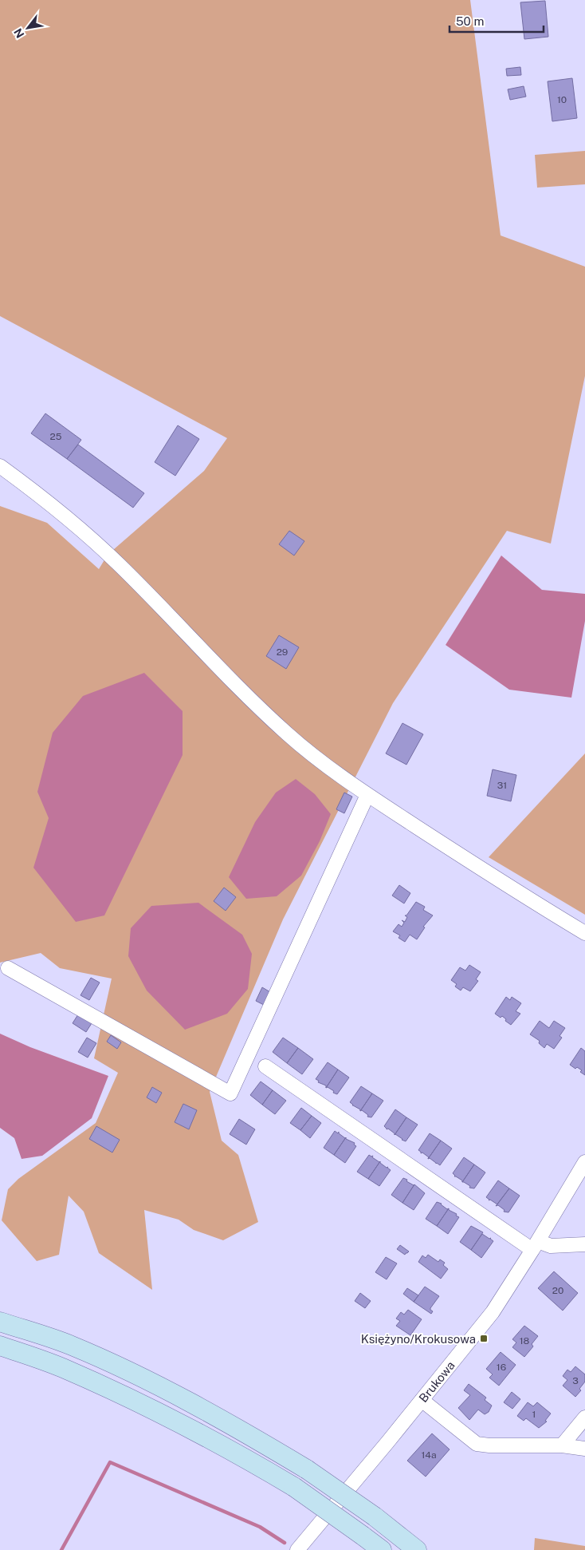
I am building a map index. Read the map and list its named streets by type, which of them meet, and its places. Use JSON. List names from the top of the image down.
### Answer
{
  "streets": {
    "street": ["Brukowa"]
  },
  "places": {
    "transit": ["Księżyno/Krokusowa"]
  },
  "house_numbers": [
    "10",
    "25",
    "29",
    "31",
    "20",
    "18",
    "16",
    "3",
    "1",
    "14a"
  ],
  "scale_bar": "50 m",
  "north": "bottom left"
}
